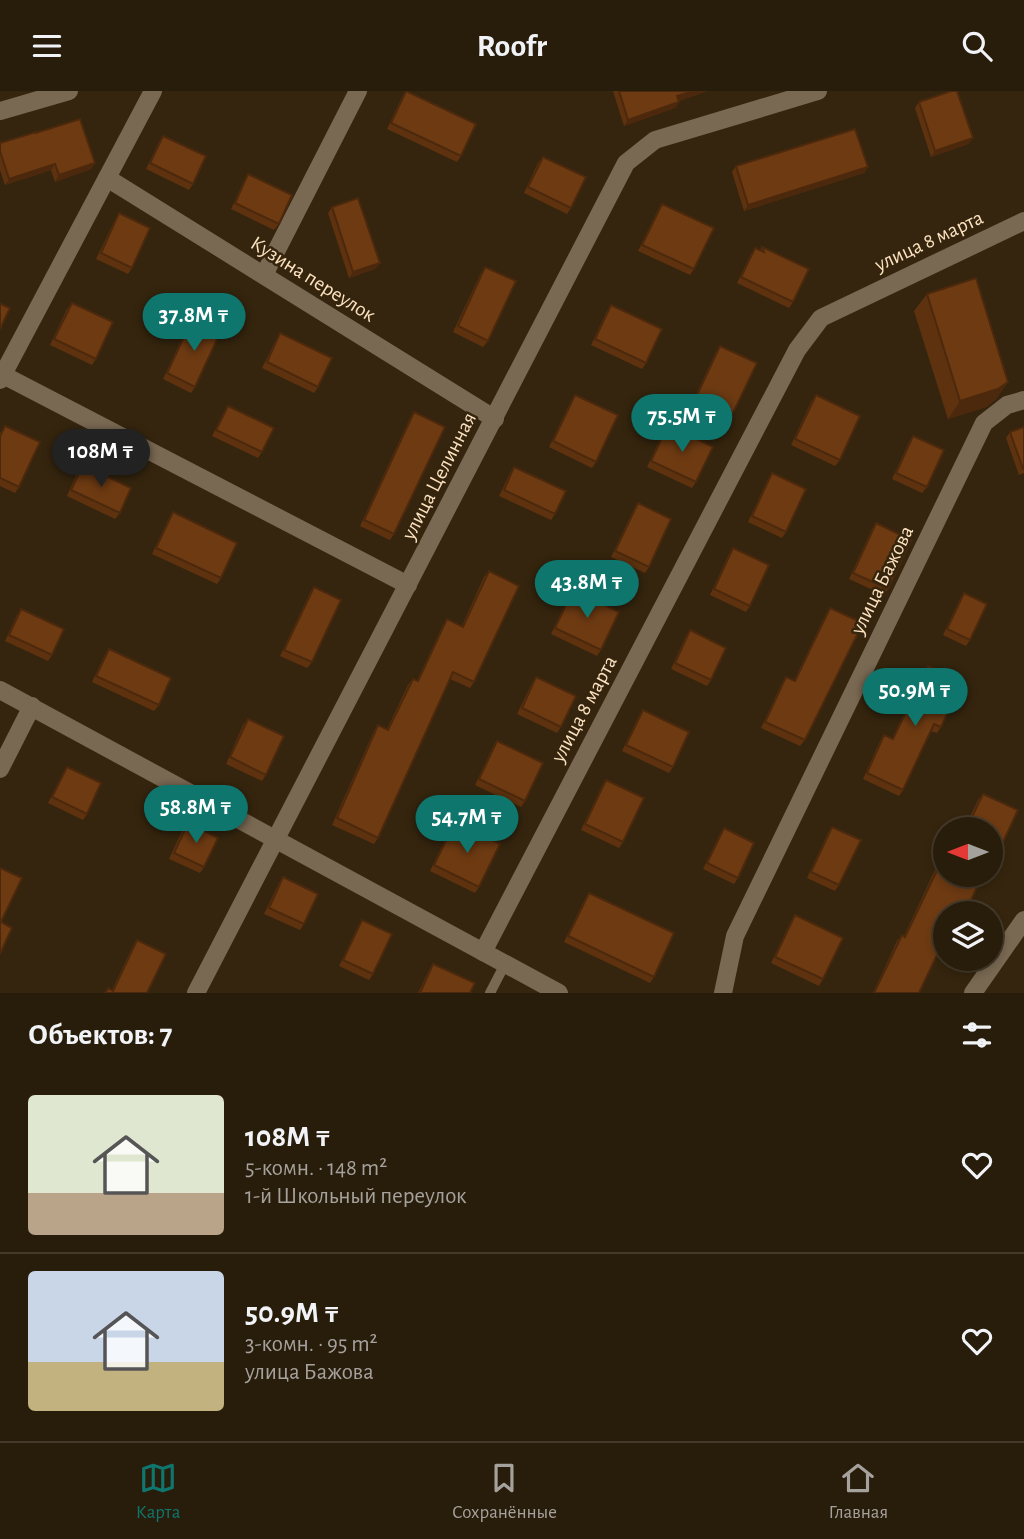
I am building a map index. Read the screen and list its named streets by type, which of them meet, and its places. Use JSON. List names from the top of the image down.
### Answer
{
  "streets": {
    "street": [
      "улица 8 марта",
      "Кузина переулок",
      "улица Целинная",
      "улица Бажова"
    ]
  },
  "crossings": [
    ["Кузина переулок", "улица Целинная"]
  ],
  "north": "left",
  "page": {
    "header": "Roofr",
    "price": [
      "37.8M ₸",
      "75.5M ₸",
      "108M ₸",
      "43.8M ₸",
      "50.9M ₸",
      "58.8M ₸",
      "54.7M ₸"
    ],
    "heading": "Объектов: 7",
    "list": [
      {
        "name": "108M ₸",
        "note": "5-комн. · 148 m² · 1-й Школьный переулок"
      },
      {
        "name": "50.9M ₸",
        "note": "3-комн. · 95 m² · улица Бажова"
      }
    ],
    "tabs": ["Карта", "Сохранённые", "Главная"]
  }
}
